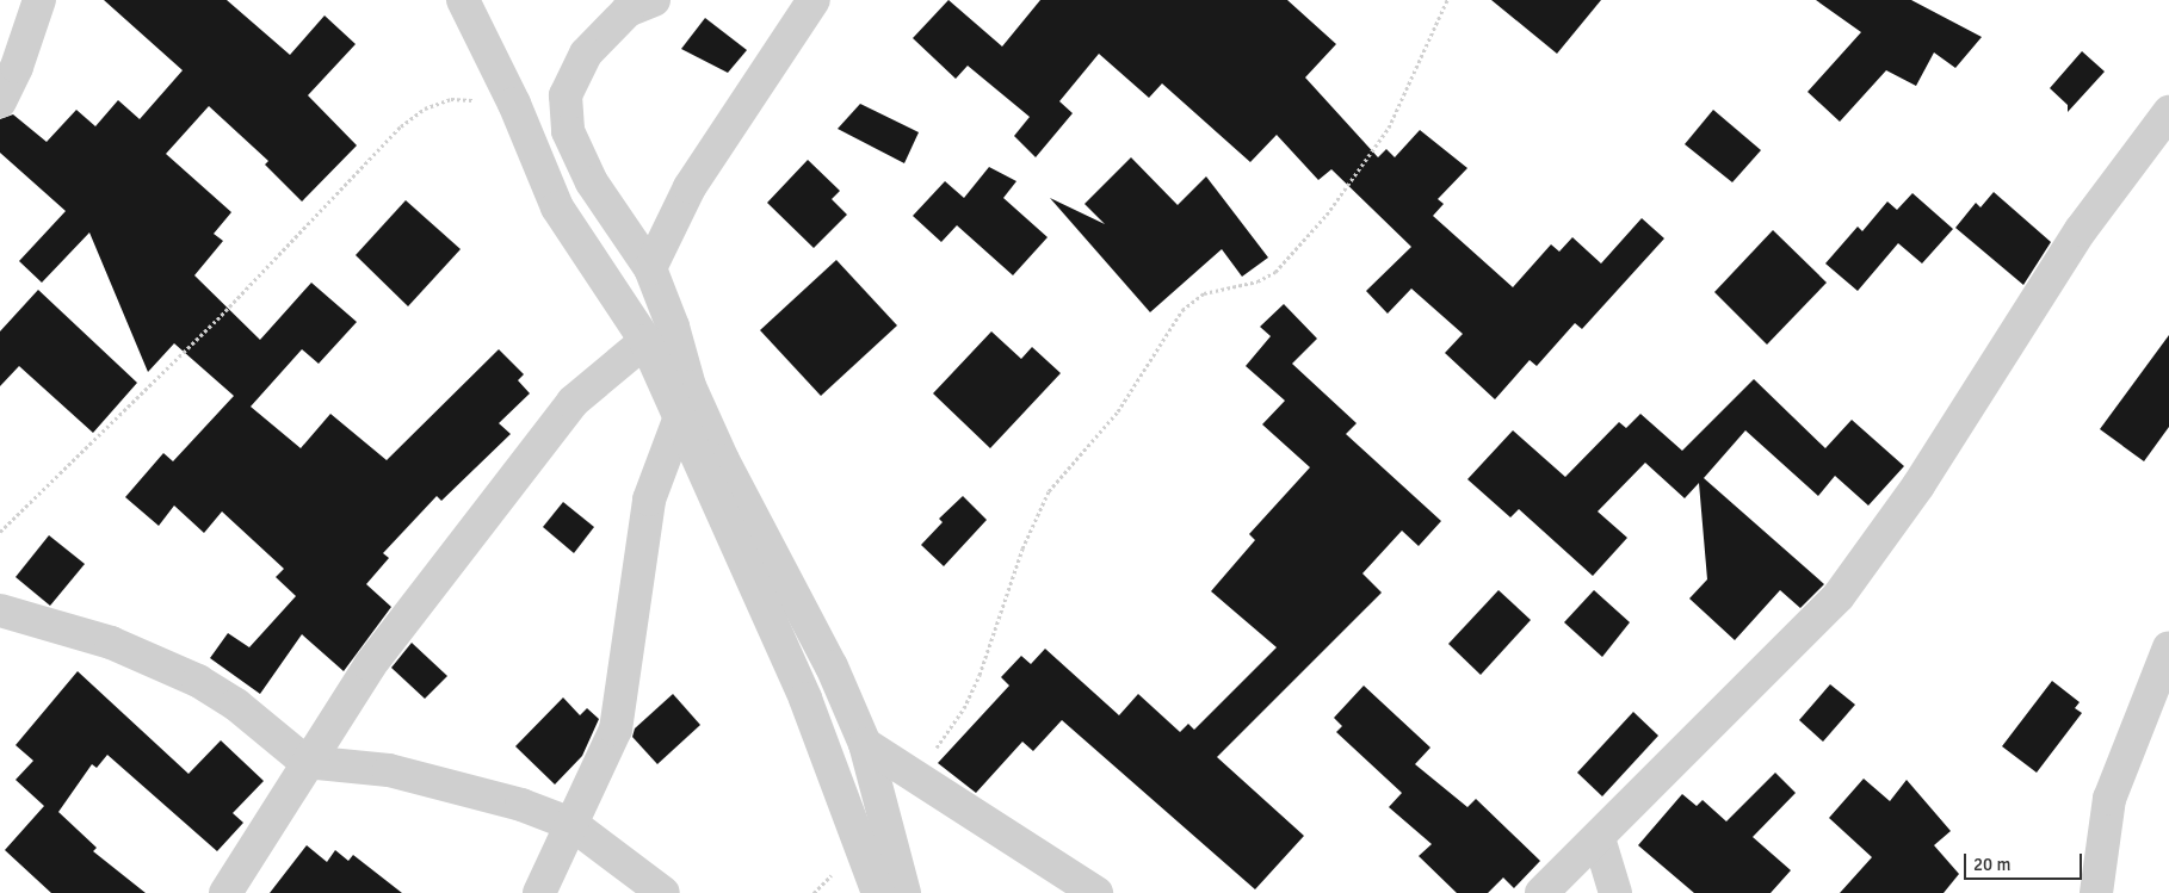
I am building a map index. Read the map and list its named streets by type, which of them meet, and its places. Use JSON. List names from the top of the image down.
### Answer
{
  "scale_bar": "20 m"
}
